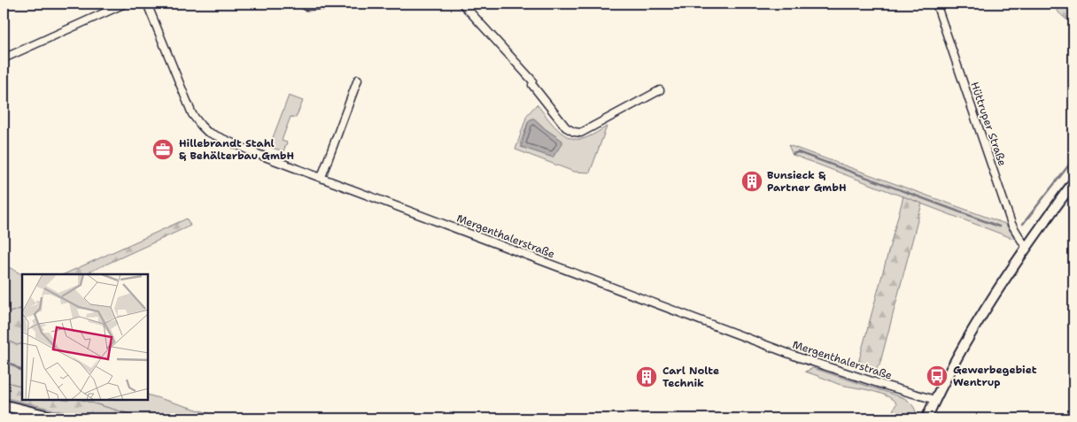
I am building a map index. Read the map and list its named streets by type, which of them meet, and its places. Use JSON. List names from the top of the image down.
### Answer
{
  "streets": {
    "street": ["Hüttruper Straße", "Mergenthalerstraße"]
  },
  "places": {
    "office": ["Hillebrandt Stahl & Behälterbau GmbH"],
    "building": ["Bunsieck & Partner GmbH", "Carl Nolte Technik"],
    "bus stop": ["Gewerbegebiet Wentrup"]
  }
}
